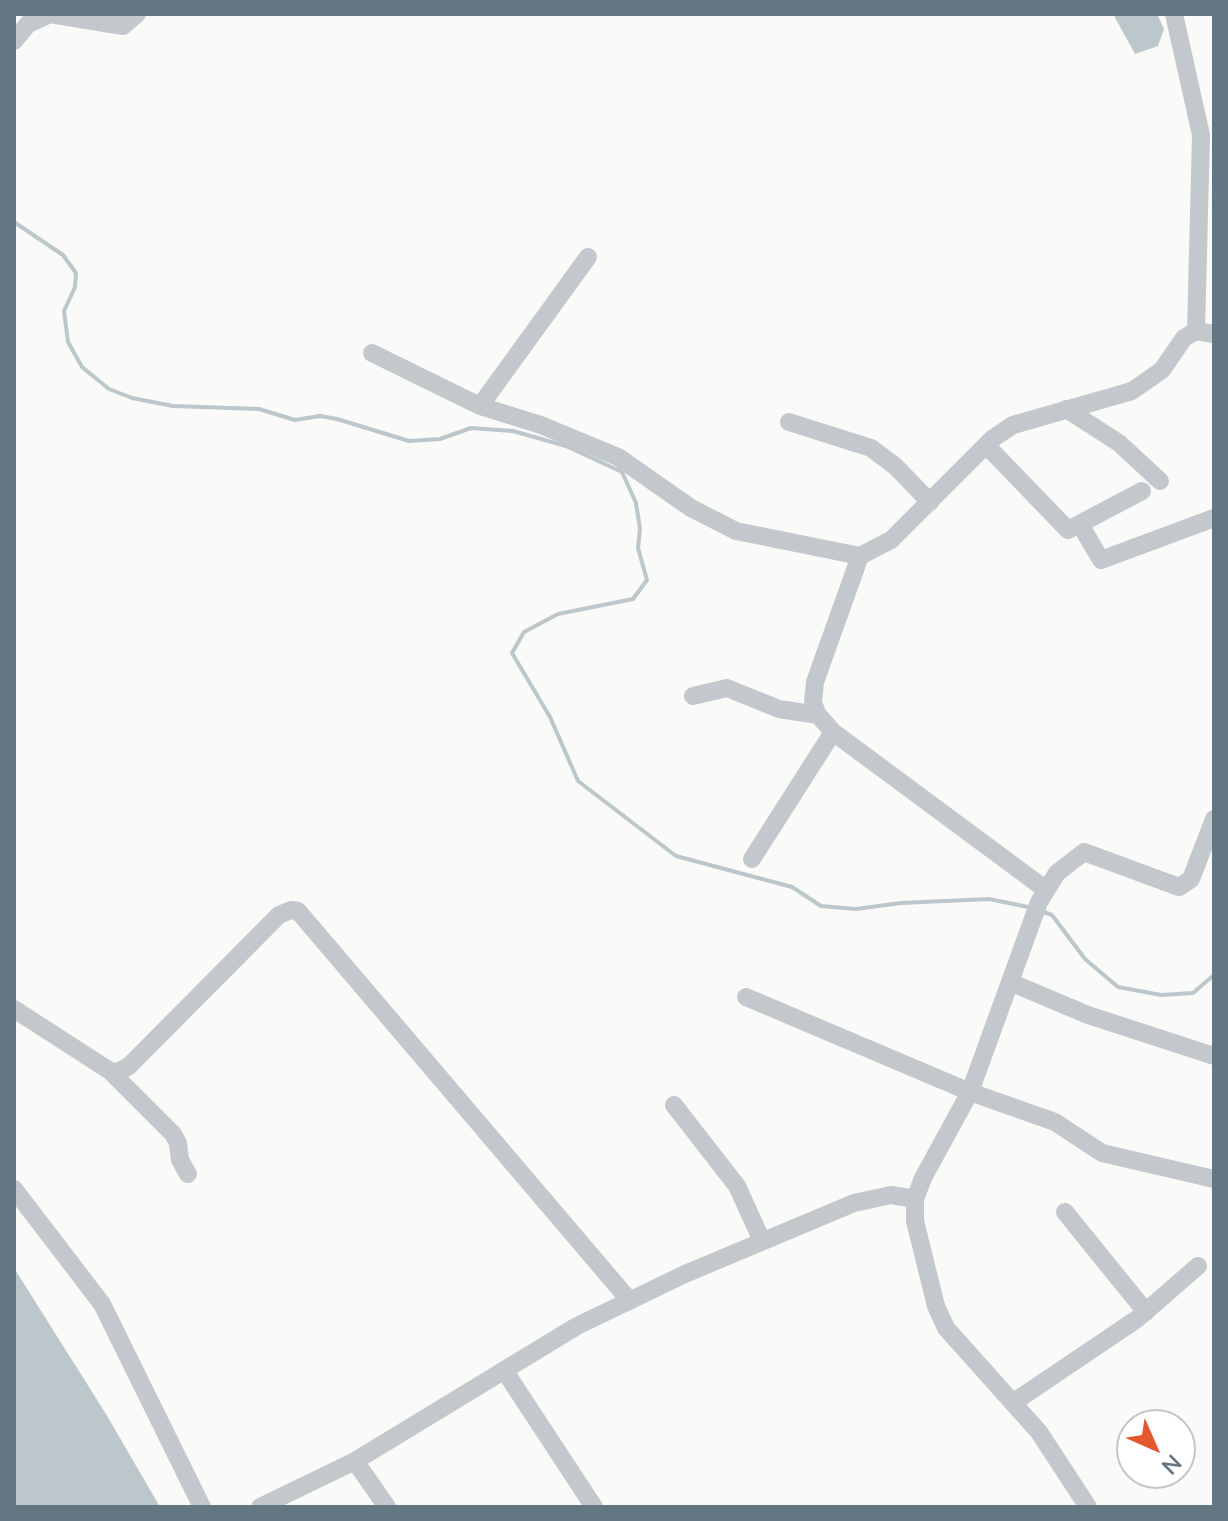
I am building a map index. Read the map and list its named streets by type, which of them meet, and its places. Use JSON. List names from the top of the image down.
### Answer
{
  "north": "bottom right"
}
